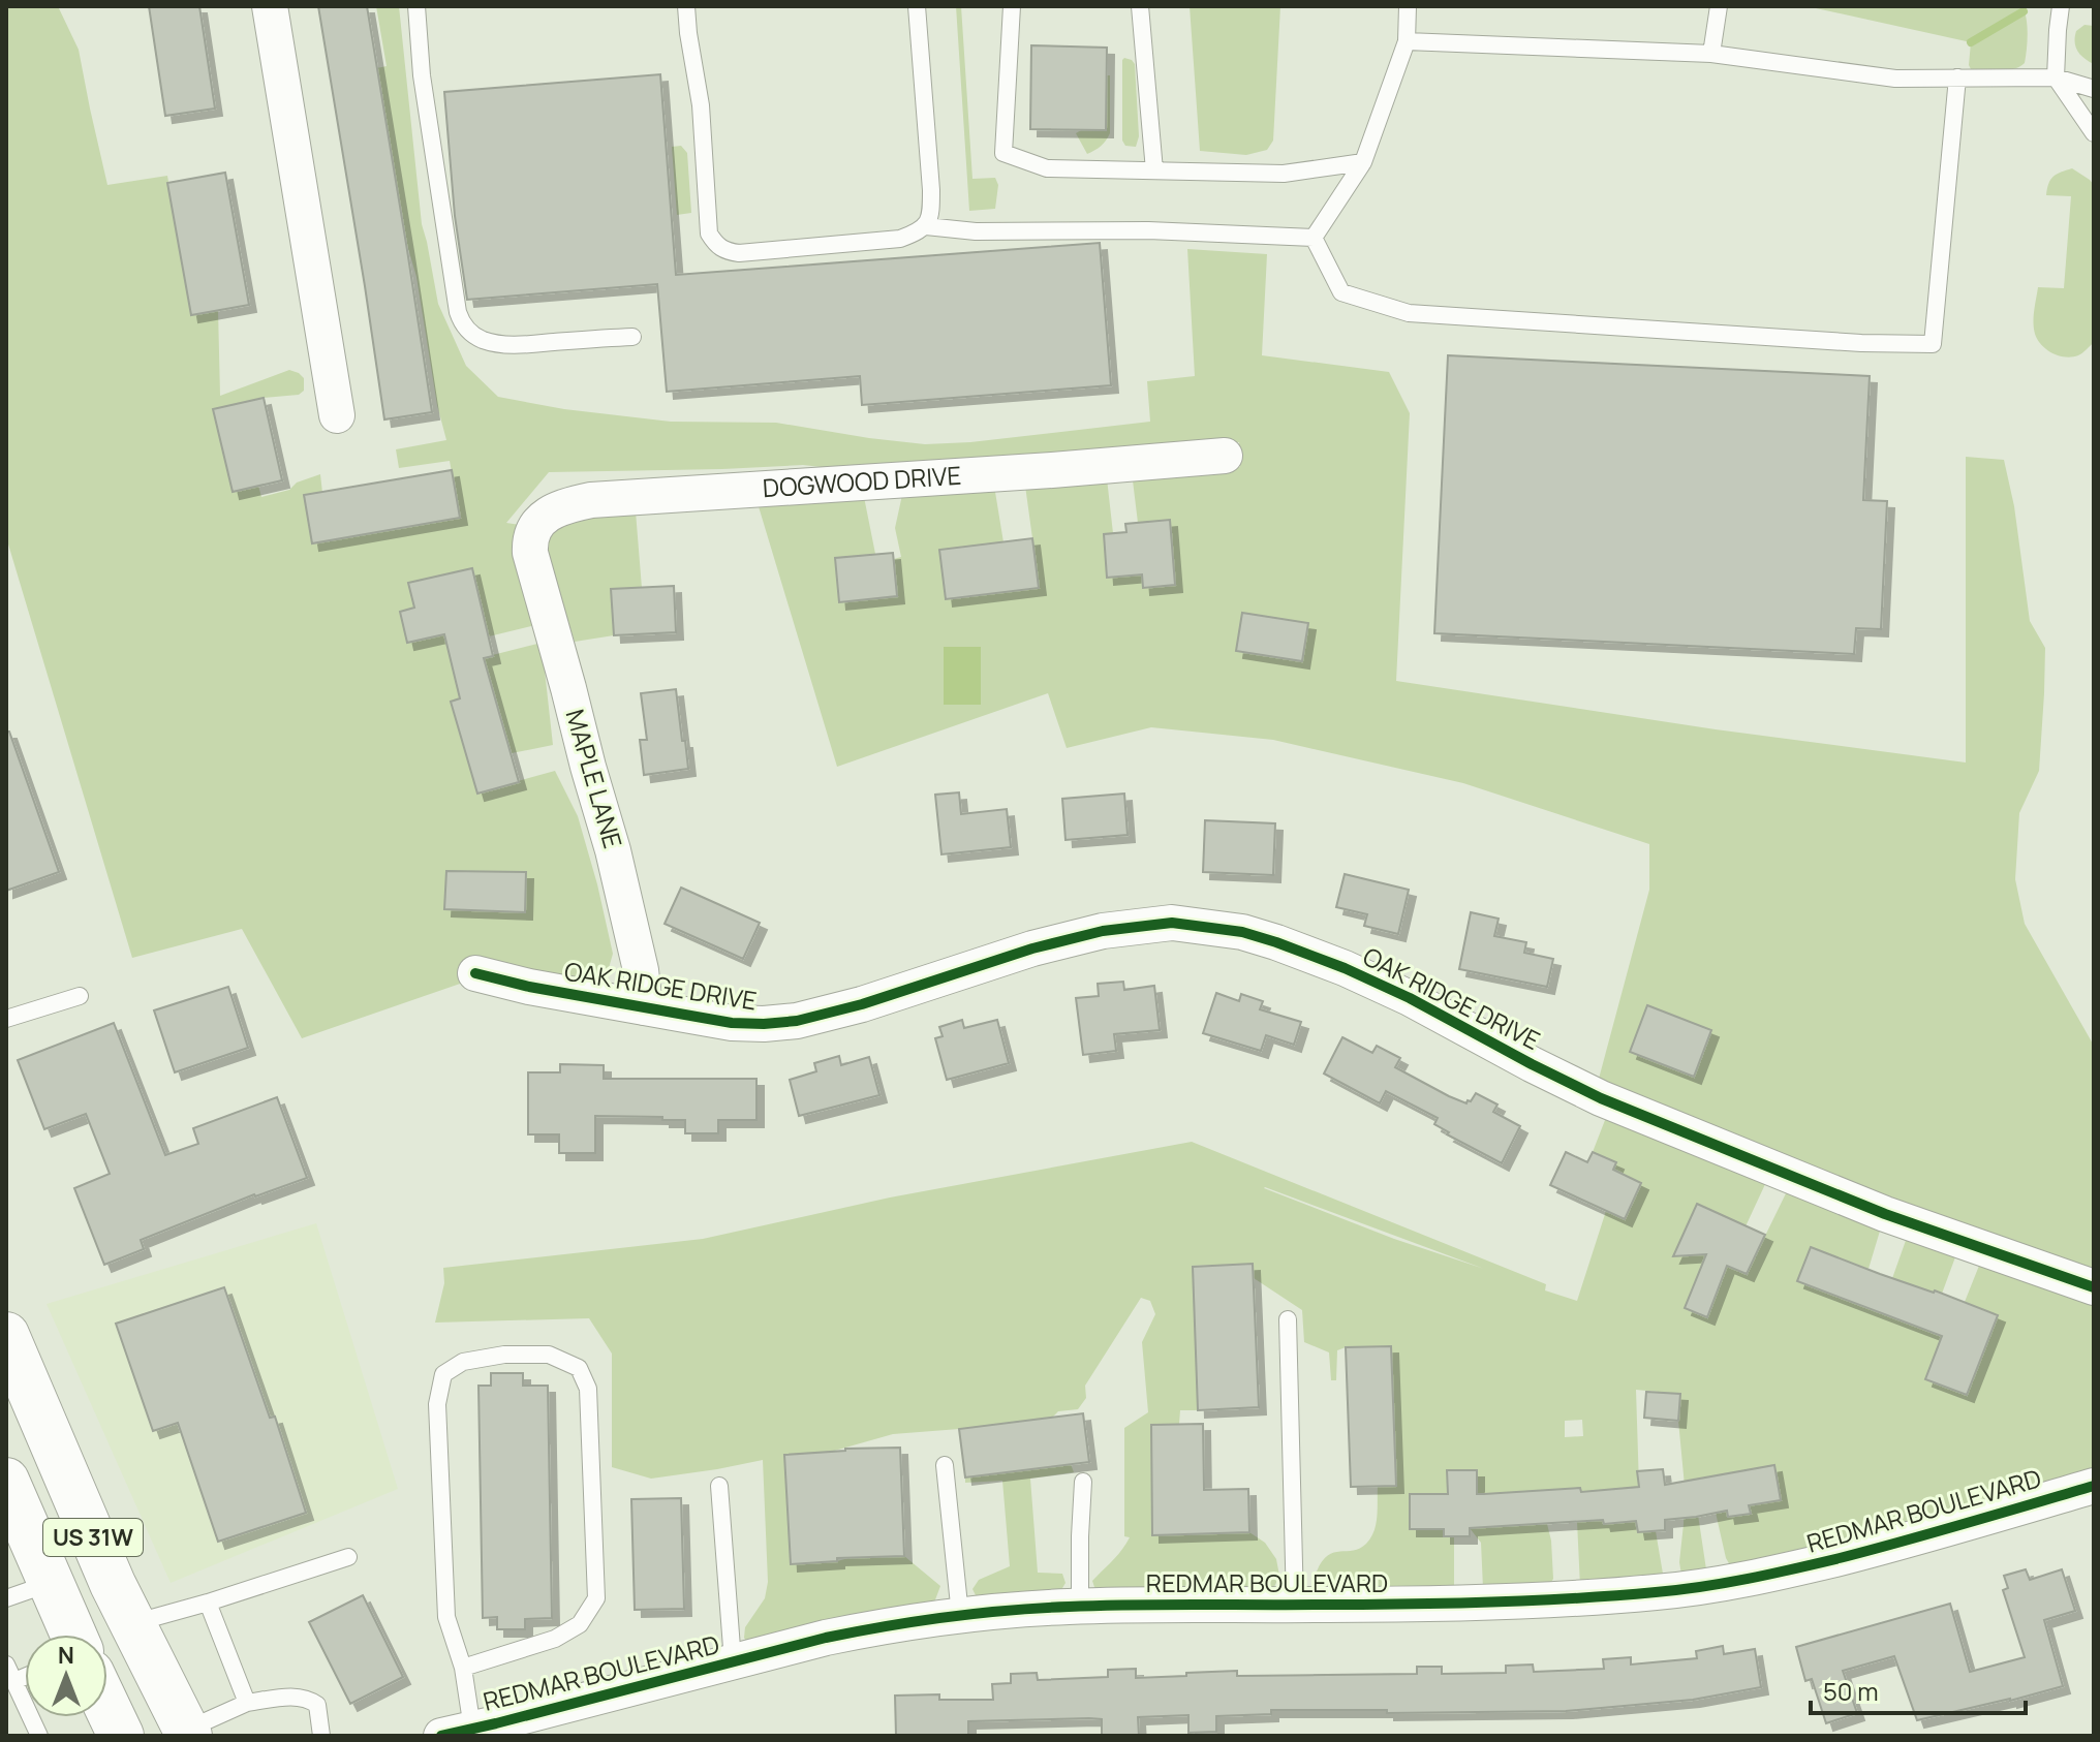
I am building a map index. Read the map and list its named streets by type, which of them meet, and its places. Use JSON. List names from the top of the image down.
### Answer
{
  "streets": {
    "highway": ["US 31W"],
    "street": [
      "DOGWOOD DRIVE",
      "MAPLE LANE",
      "OAK RIDGE DRIVE",
      "REDMAR BOULEVARD"
    ]
  },
  "crossings": [
    ["DOGWOOD DRIVE", "MAPLE LANE"],
    ["MAPLE LANE", "OAK RIDGE DRIVE"]
  ],
  "scale_bar": "50 m",
  "north": "top"
}
